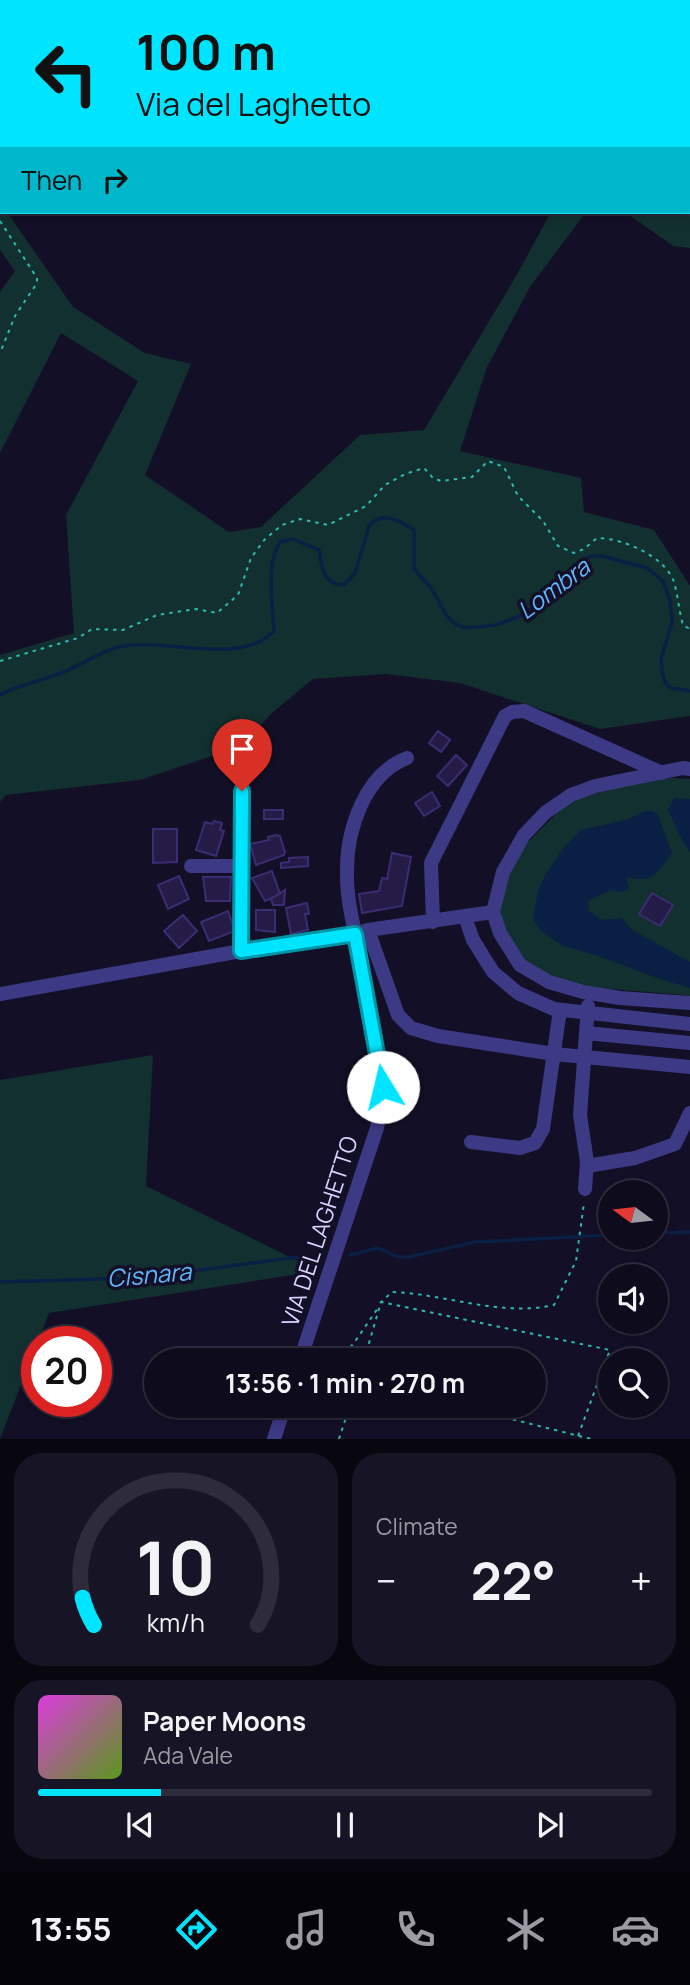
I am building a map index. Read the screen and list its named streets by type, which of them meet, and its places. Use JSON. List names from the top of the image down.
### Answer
{
  "streets": {
    "street": ["VIA DEL LAGHETTO"]
  },
  "water": ["Lombra", "Cisnara"],
  "north": "left",
  "page": {
    "turn": ["100 m", "Via del Laghetto"],
    "then": "Then",
    "limit": "20",
    "trip": "13:56 · 1 min · 270 m",
    "tile": "Climate",
    "heat": ["−", "22°", "+"],
    "song": ["Paper Moons", "Ada Vale"],
    "tabs": "13:55",
    "gauge": ["10", "km/h"]
  }
}
